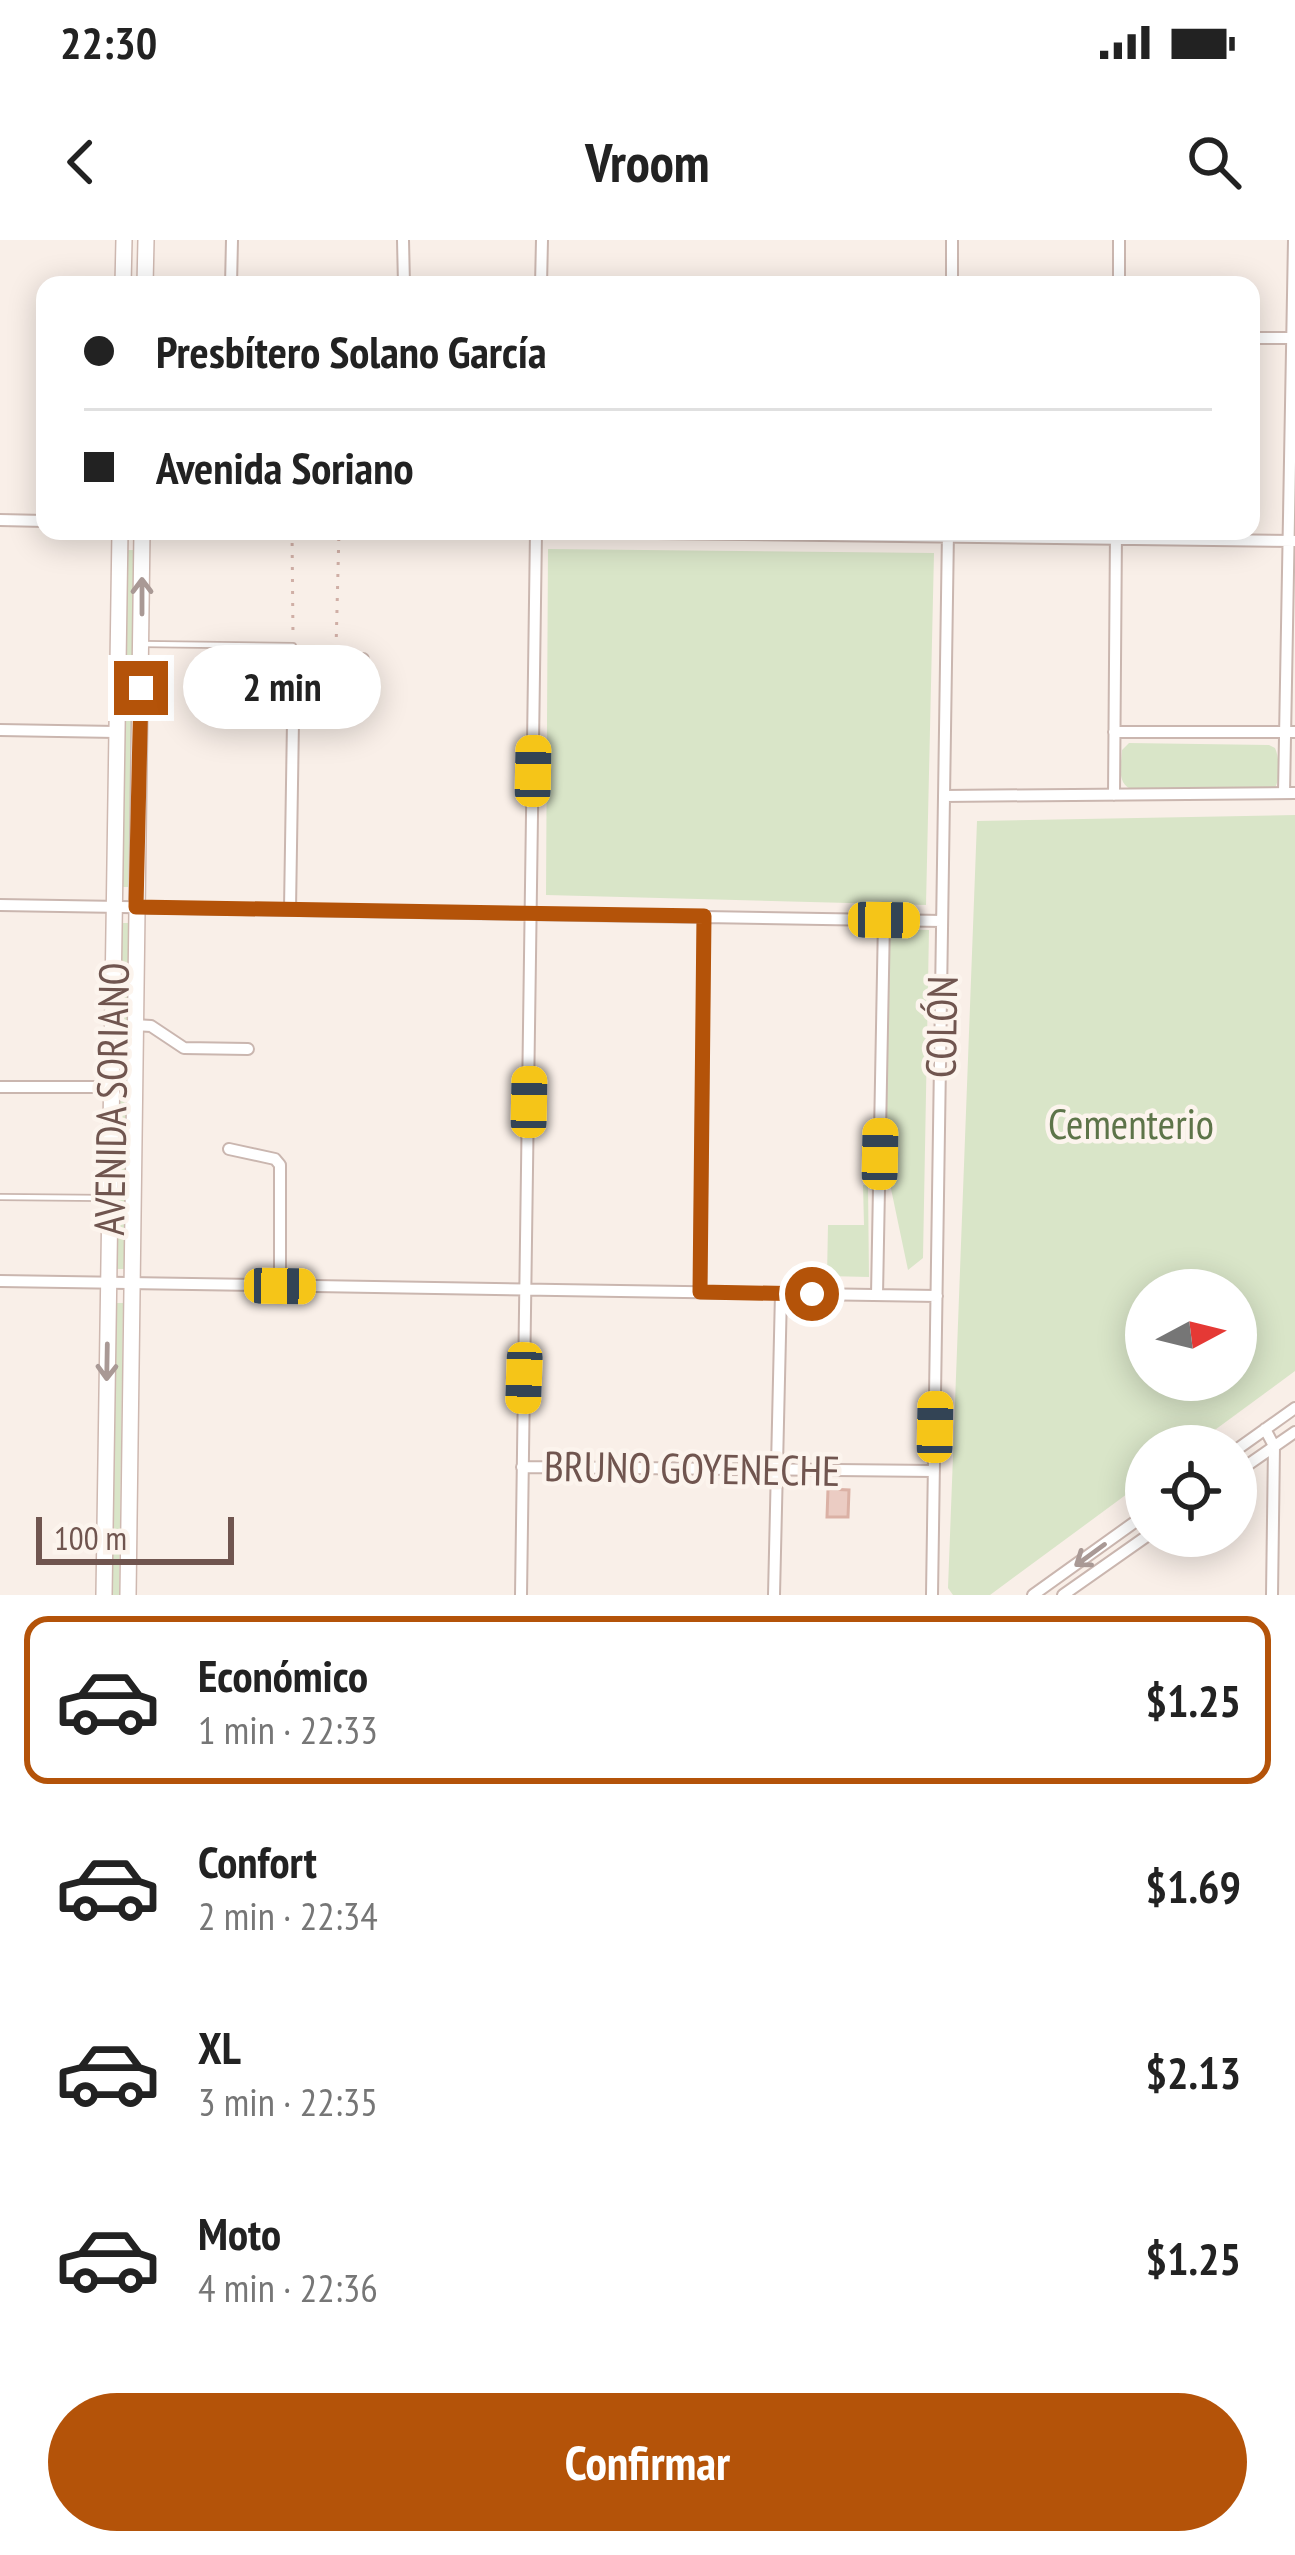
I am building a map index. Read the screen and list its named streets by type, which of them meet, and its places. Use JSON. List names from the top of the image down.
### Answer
{
  "streets": {
    "street": ["COLÓN", "AVENIDA SORIANO", "BRUNO GOYENECHE"]
  },
  "crossings": [
    ["COLÓN", "BRUNO GOYENECHE"]
  ],
  "parks": ["Cementerio"],
  "scale_bar": "100 m",
  "north": "right",
  "page": {
    "status": "22:30",
    "header": "Vroom",
    "banner": ["Presbítero Solano García", "Avenida Soriano"],
    "bubble": "2 min",
    "scale": "100 m",
    "list": [
      {
        "name": "Económico",
        "note": "1 min · 22:33",
        "value": "$1.25"
      },
      {
        "name": "Confort",
        "note": "2 min · 22:34",
        "value": "$1.69"
      },
      {
        "name": "XL",
        "note": "3 min · 22:35",
        "value": "$2.13"
      },
      {
        "name": "Moto",
        "note": "4 min · 22:36",
        "value": "$1.25"
      }
    ],
    "buttons": "Confirmar"
  }
}
